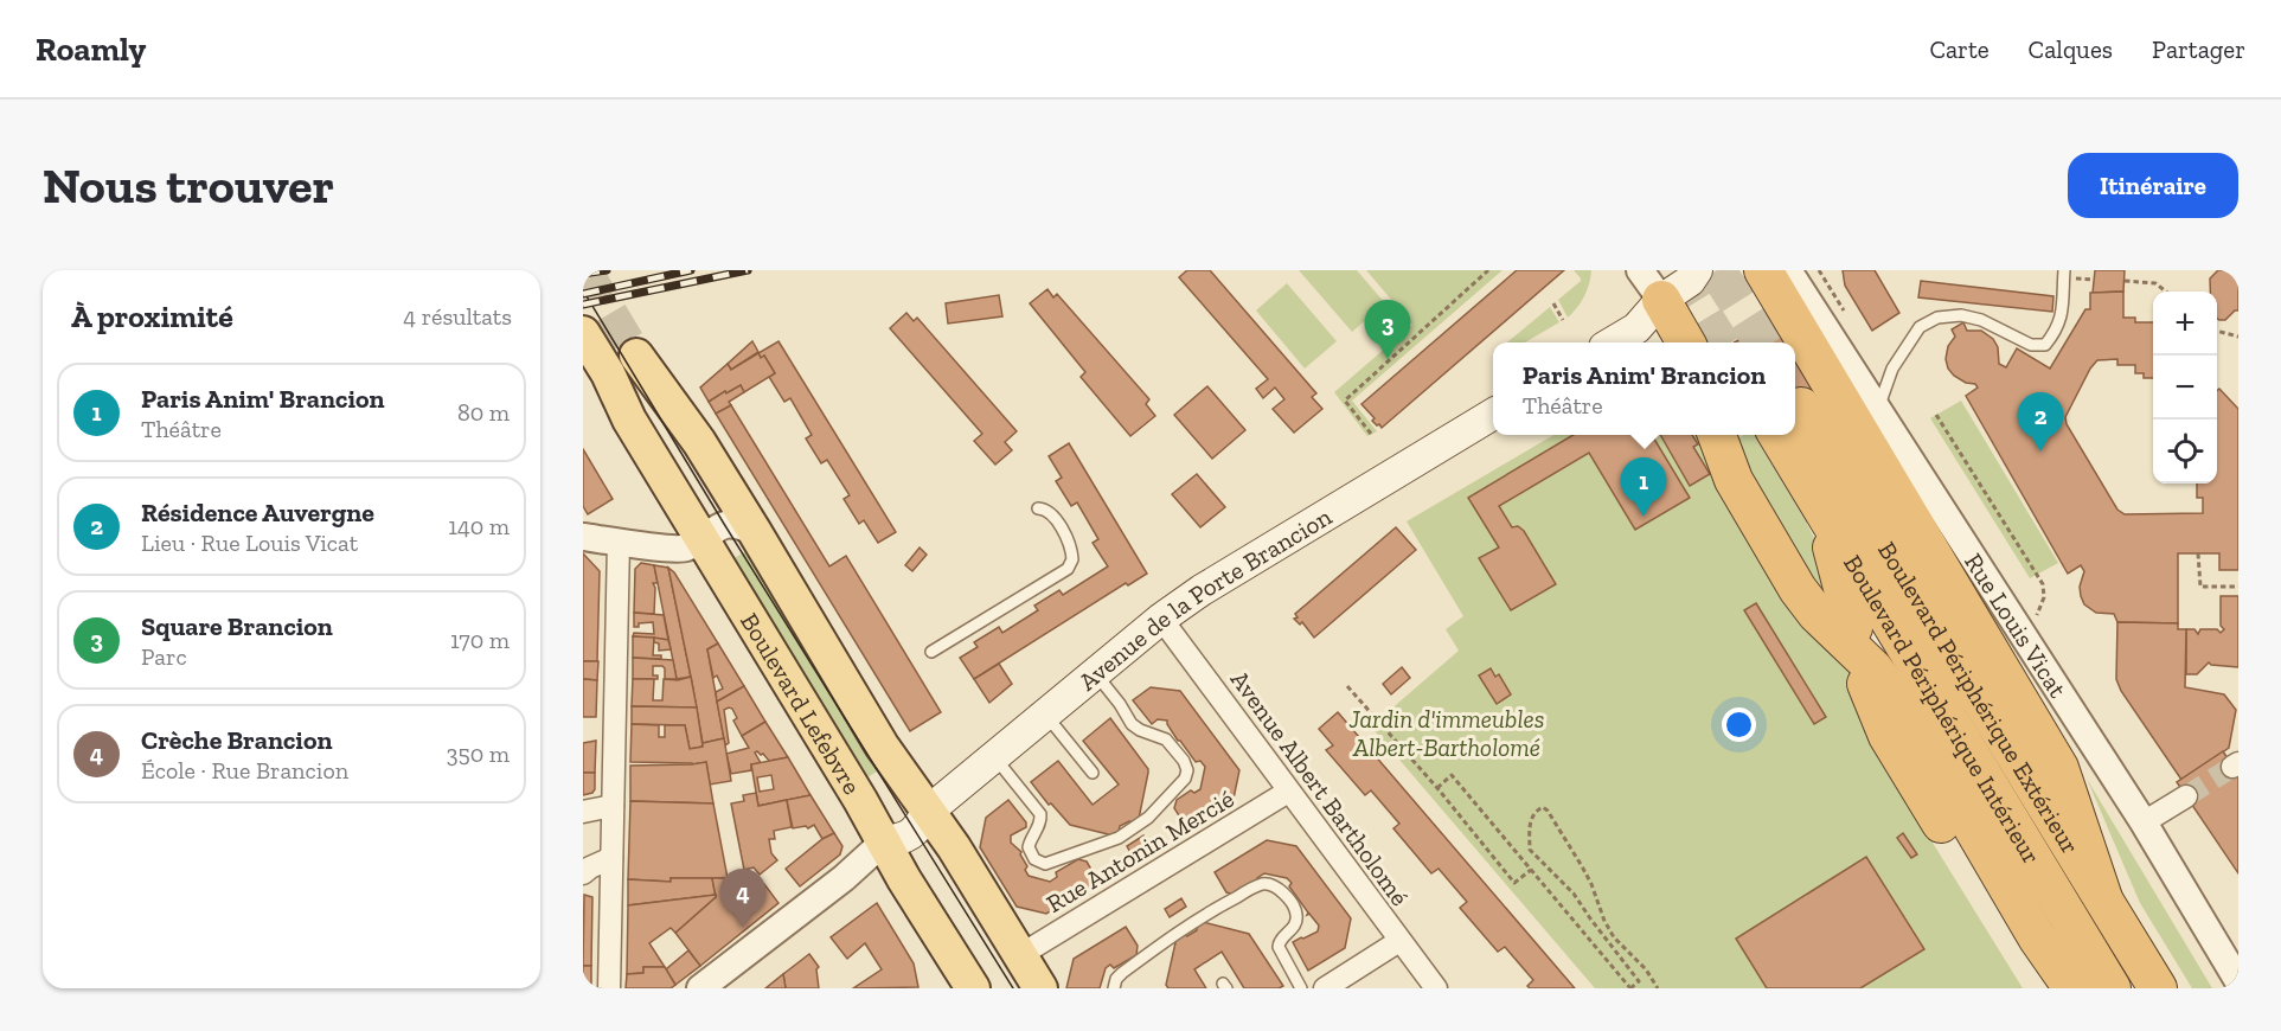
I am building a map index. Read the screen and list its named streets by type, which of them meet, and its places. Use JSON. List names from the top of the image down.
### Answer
{
  "streets": {
    "highway": ["Boulevard Périphérique Extérieur", "Boulevard Périphérique Intérieur"],
    "main road": ["Avenue de la Porte Brancion", "Boulevard Lefebvre"],
    "street": ["Rue Louis Vicat", "Avenue Albert Bartholomé", "Rue Antonin Mercié"]
  },
  "crossings": [
    ["Avenue de la Porte Brancion", "Boulevard Lefebvre"],
    ["Avenue de la Porte Brancion", "Avenue Albert Bartholomé"],
    ["Boulevard Lefebvre", "Rue Antonin Mercié"],
    ["Avenue Albert Bartholomé", "Rue Antonin Mercié"]
  ],
  "parks": ["Jardin d'immeubles Albert-Bartholomé"],
  "page": {
    "header": "Roamly",
    "nav": ["Carte", "Calques", "Partager"],
    "buttons": "Itinéraire",
    "title": "Nous trouver",
    "heading": ["À proximité", "4 résultats"],
    "map_buttons": ["+", "−"],
    "pins": [
      "3",
      "2",
      "1",
      "4"
    ],
    "popup": ["Paris Anim' Brancion", "Théâtre"],
    "list": [
      {
        "mark": "1",
        "name": "Paris Anim' Brancion",
        "note": "Théâtre",
        "value": "80 m"
      },
      {
        "mark": "2",
        "name": "Résidence Auvergne",
        "note": "Lieu · Rue Louis Vicat",
        "value": "140 m"
      },
      {
        "mark": "3",
        "name": "Square Brancion",
        "note": "Parc",
        "value": "170 m"
      },
      {
        "mark": "4",
        "name": "Crèche Brancion",
        "note": "École · Rue Brancion",
        "value": "350 m"
      }
    ]
  }
}
